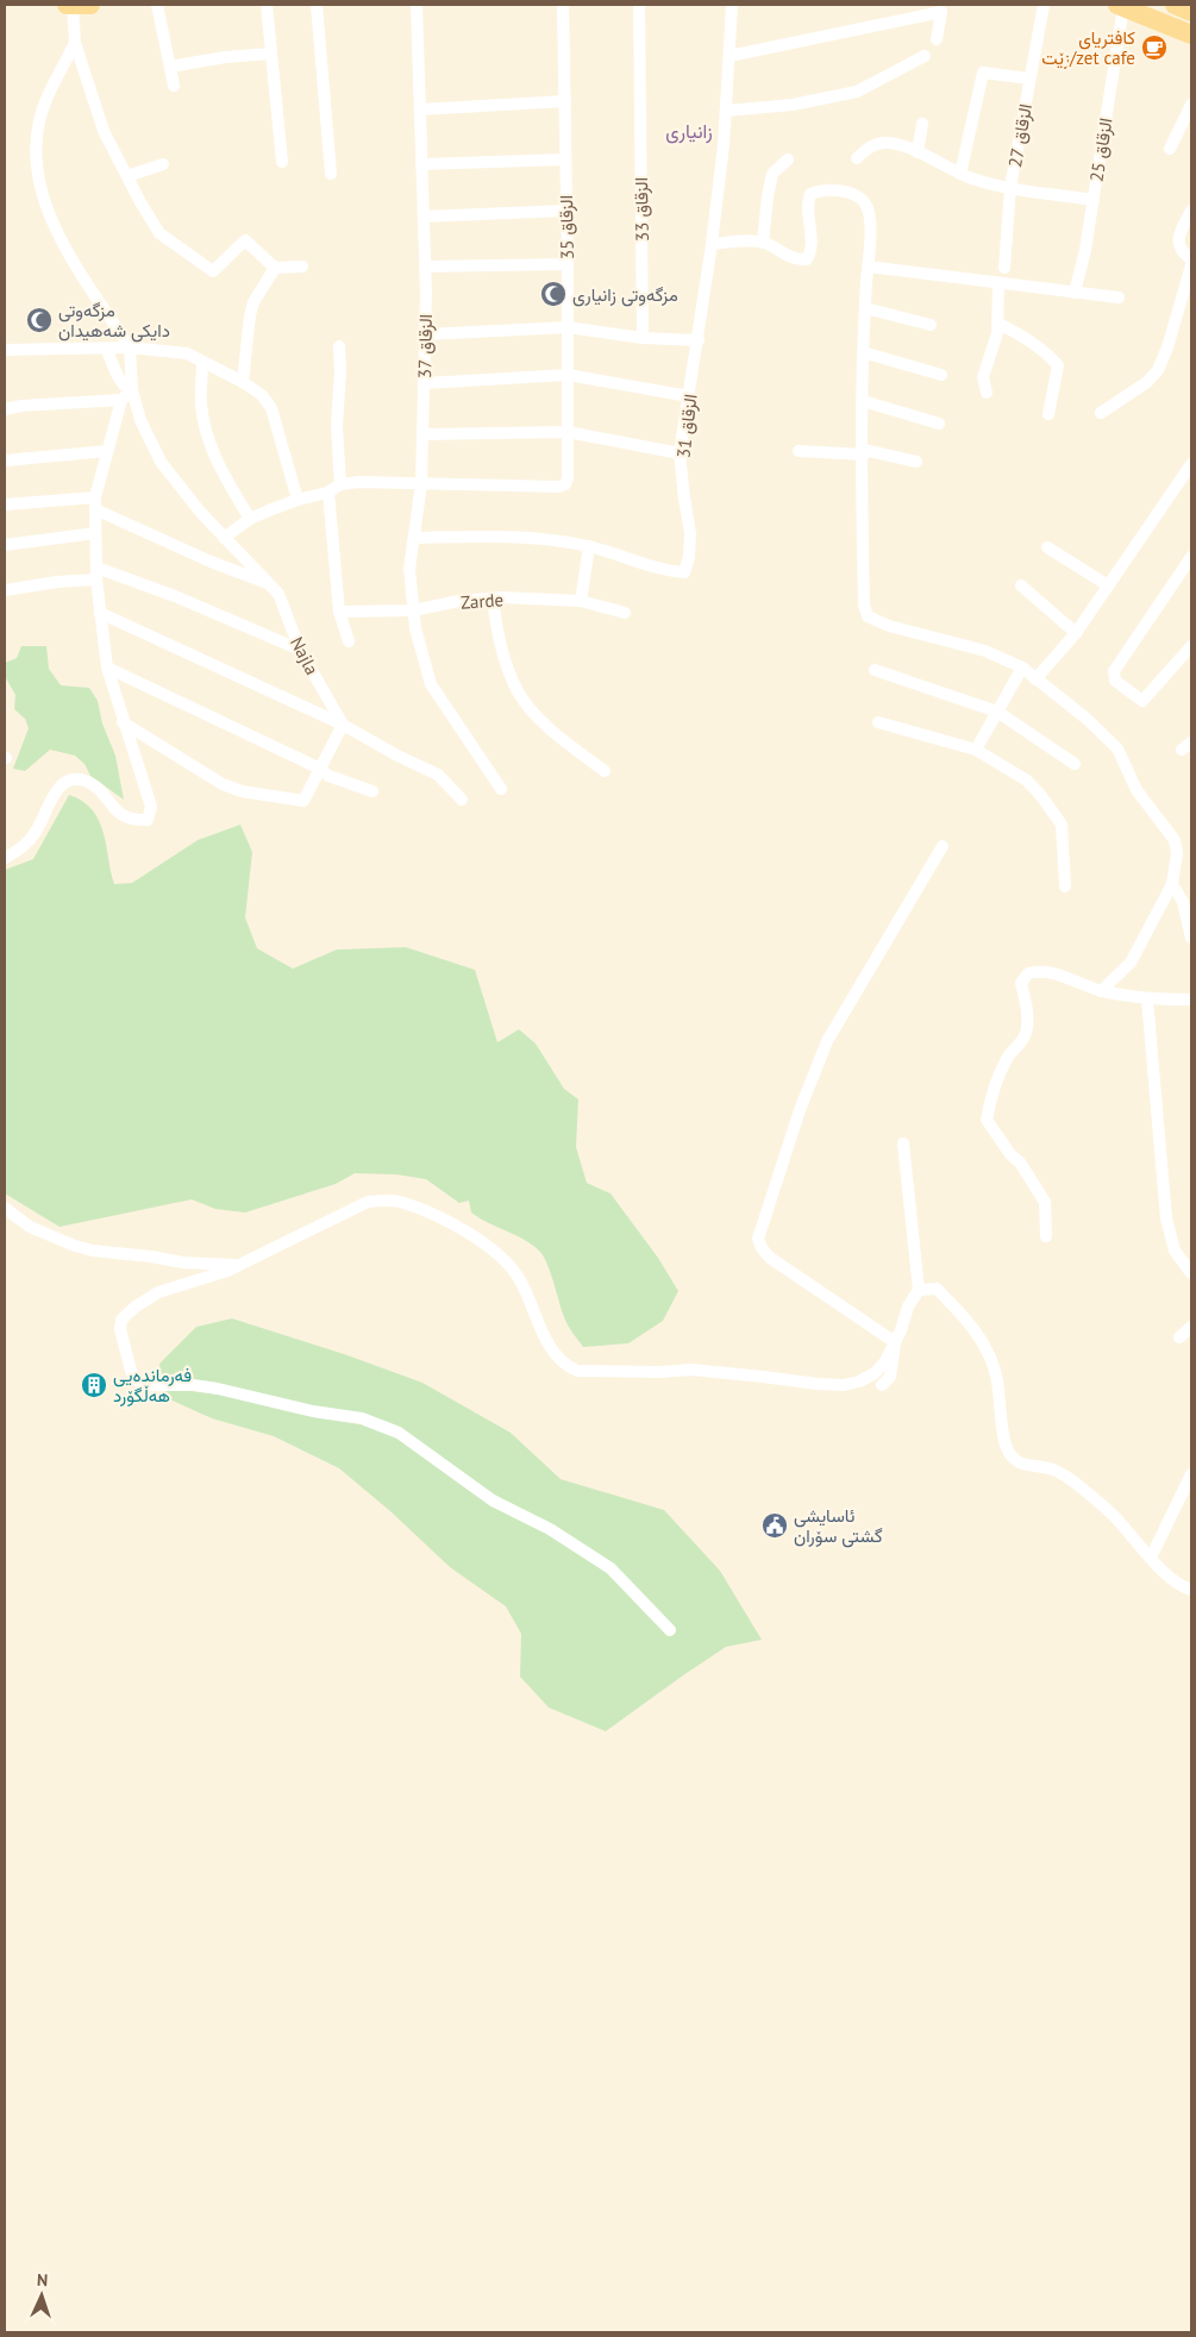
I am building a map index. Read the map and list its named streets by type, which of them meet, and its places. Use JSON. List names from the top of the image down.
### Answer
{
  "streets": {
    "street": [
      "الزقاق 27",
      "الزقاق 25",
      "الزقاق 33",
      "الزقاق 35",
      "الزقاق 37",
      "الزقاق 31",
      "Zarde",
      "Najla"
    ]
  },
  "crossings": [
    ["الزقاق 35", "الزقاق 37"],
    ["الزقاق 37", "الزقاق 31"],
    ["الزقاق 37", "Zarde"]
  ],
  "districts": ["زانیاری"],
  "places": {
    "cafe": ["کافتریای زێت/zet cafe"],
    "mosque": ["مزگەوتی زانیاری", "مزگەوتی دایکی شەهیدان"],
    "building": ["فەرماندەیی هەڵگۆرد"],
    "public building": ["ئاسایشی گشتی سۆران"]
  },
  "north": "top"
}
